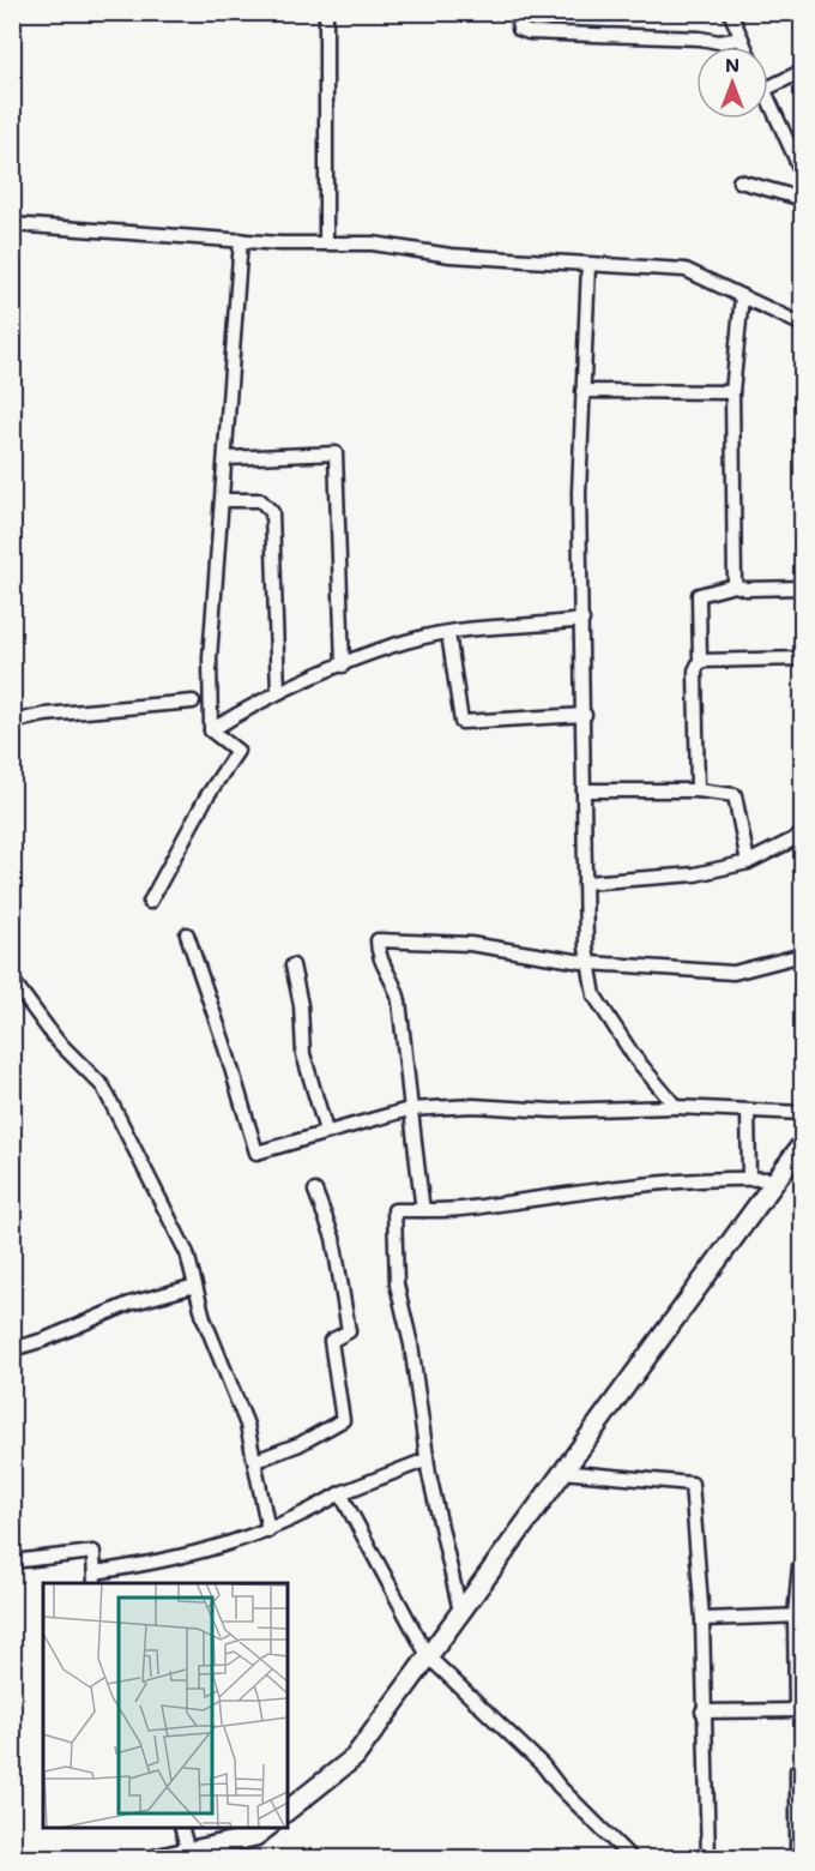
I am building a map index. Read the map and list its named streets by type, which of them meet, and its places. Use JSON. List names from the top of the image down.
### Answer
{
  "north": "top"
}
